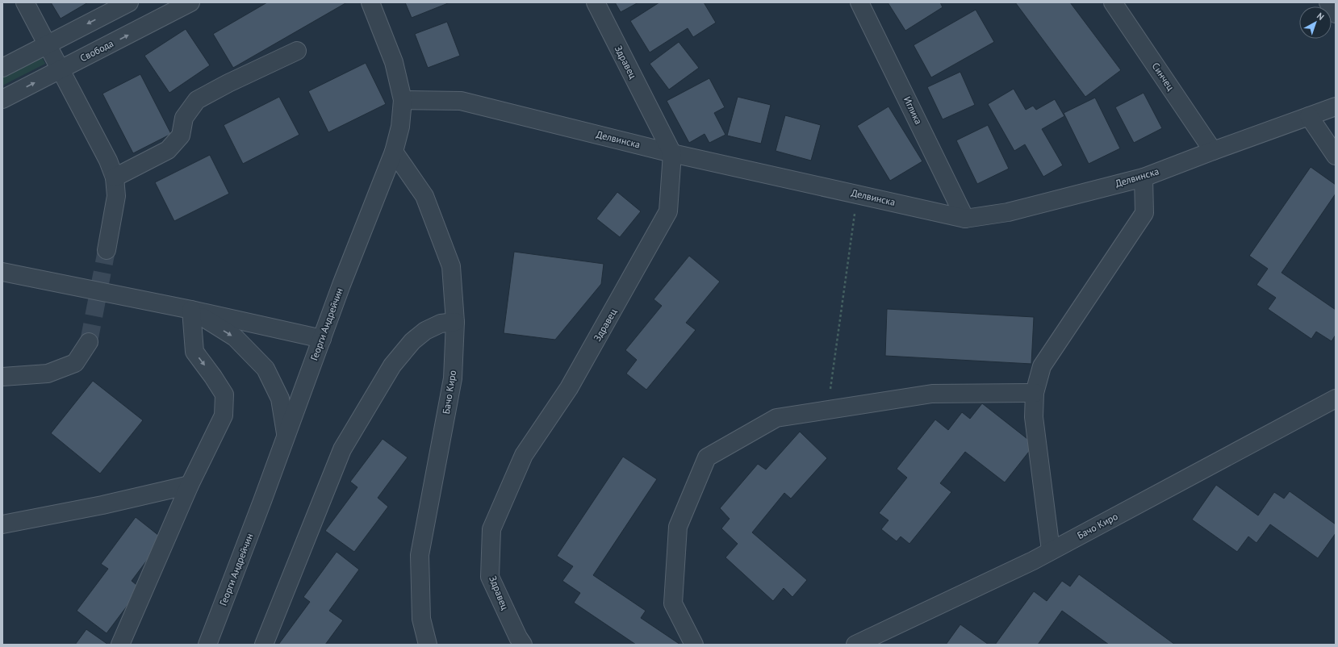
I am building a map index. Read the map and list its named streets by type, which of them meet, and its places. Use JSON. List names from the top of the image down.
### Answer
{
  "streets": {
    "street": [
      "Свобода",
      "Здравец",
      "Синчец",
      "Иглика",
      "Делвинска",
      "Георги Андрейчин",
      "Бачо Киро"
    ]
  },
  "crossings": [
    ["Здравец", "Делвинска"],
    ["Синчец", "Делвинска"],
    ["Иглика", "Делвинска"],
    ["Делвинска", "Георги Андрейчин"],
    ["Георги Андрейчин", "Бачо Киро"]
  ],
  "north": "top right"
}
